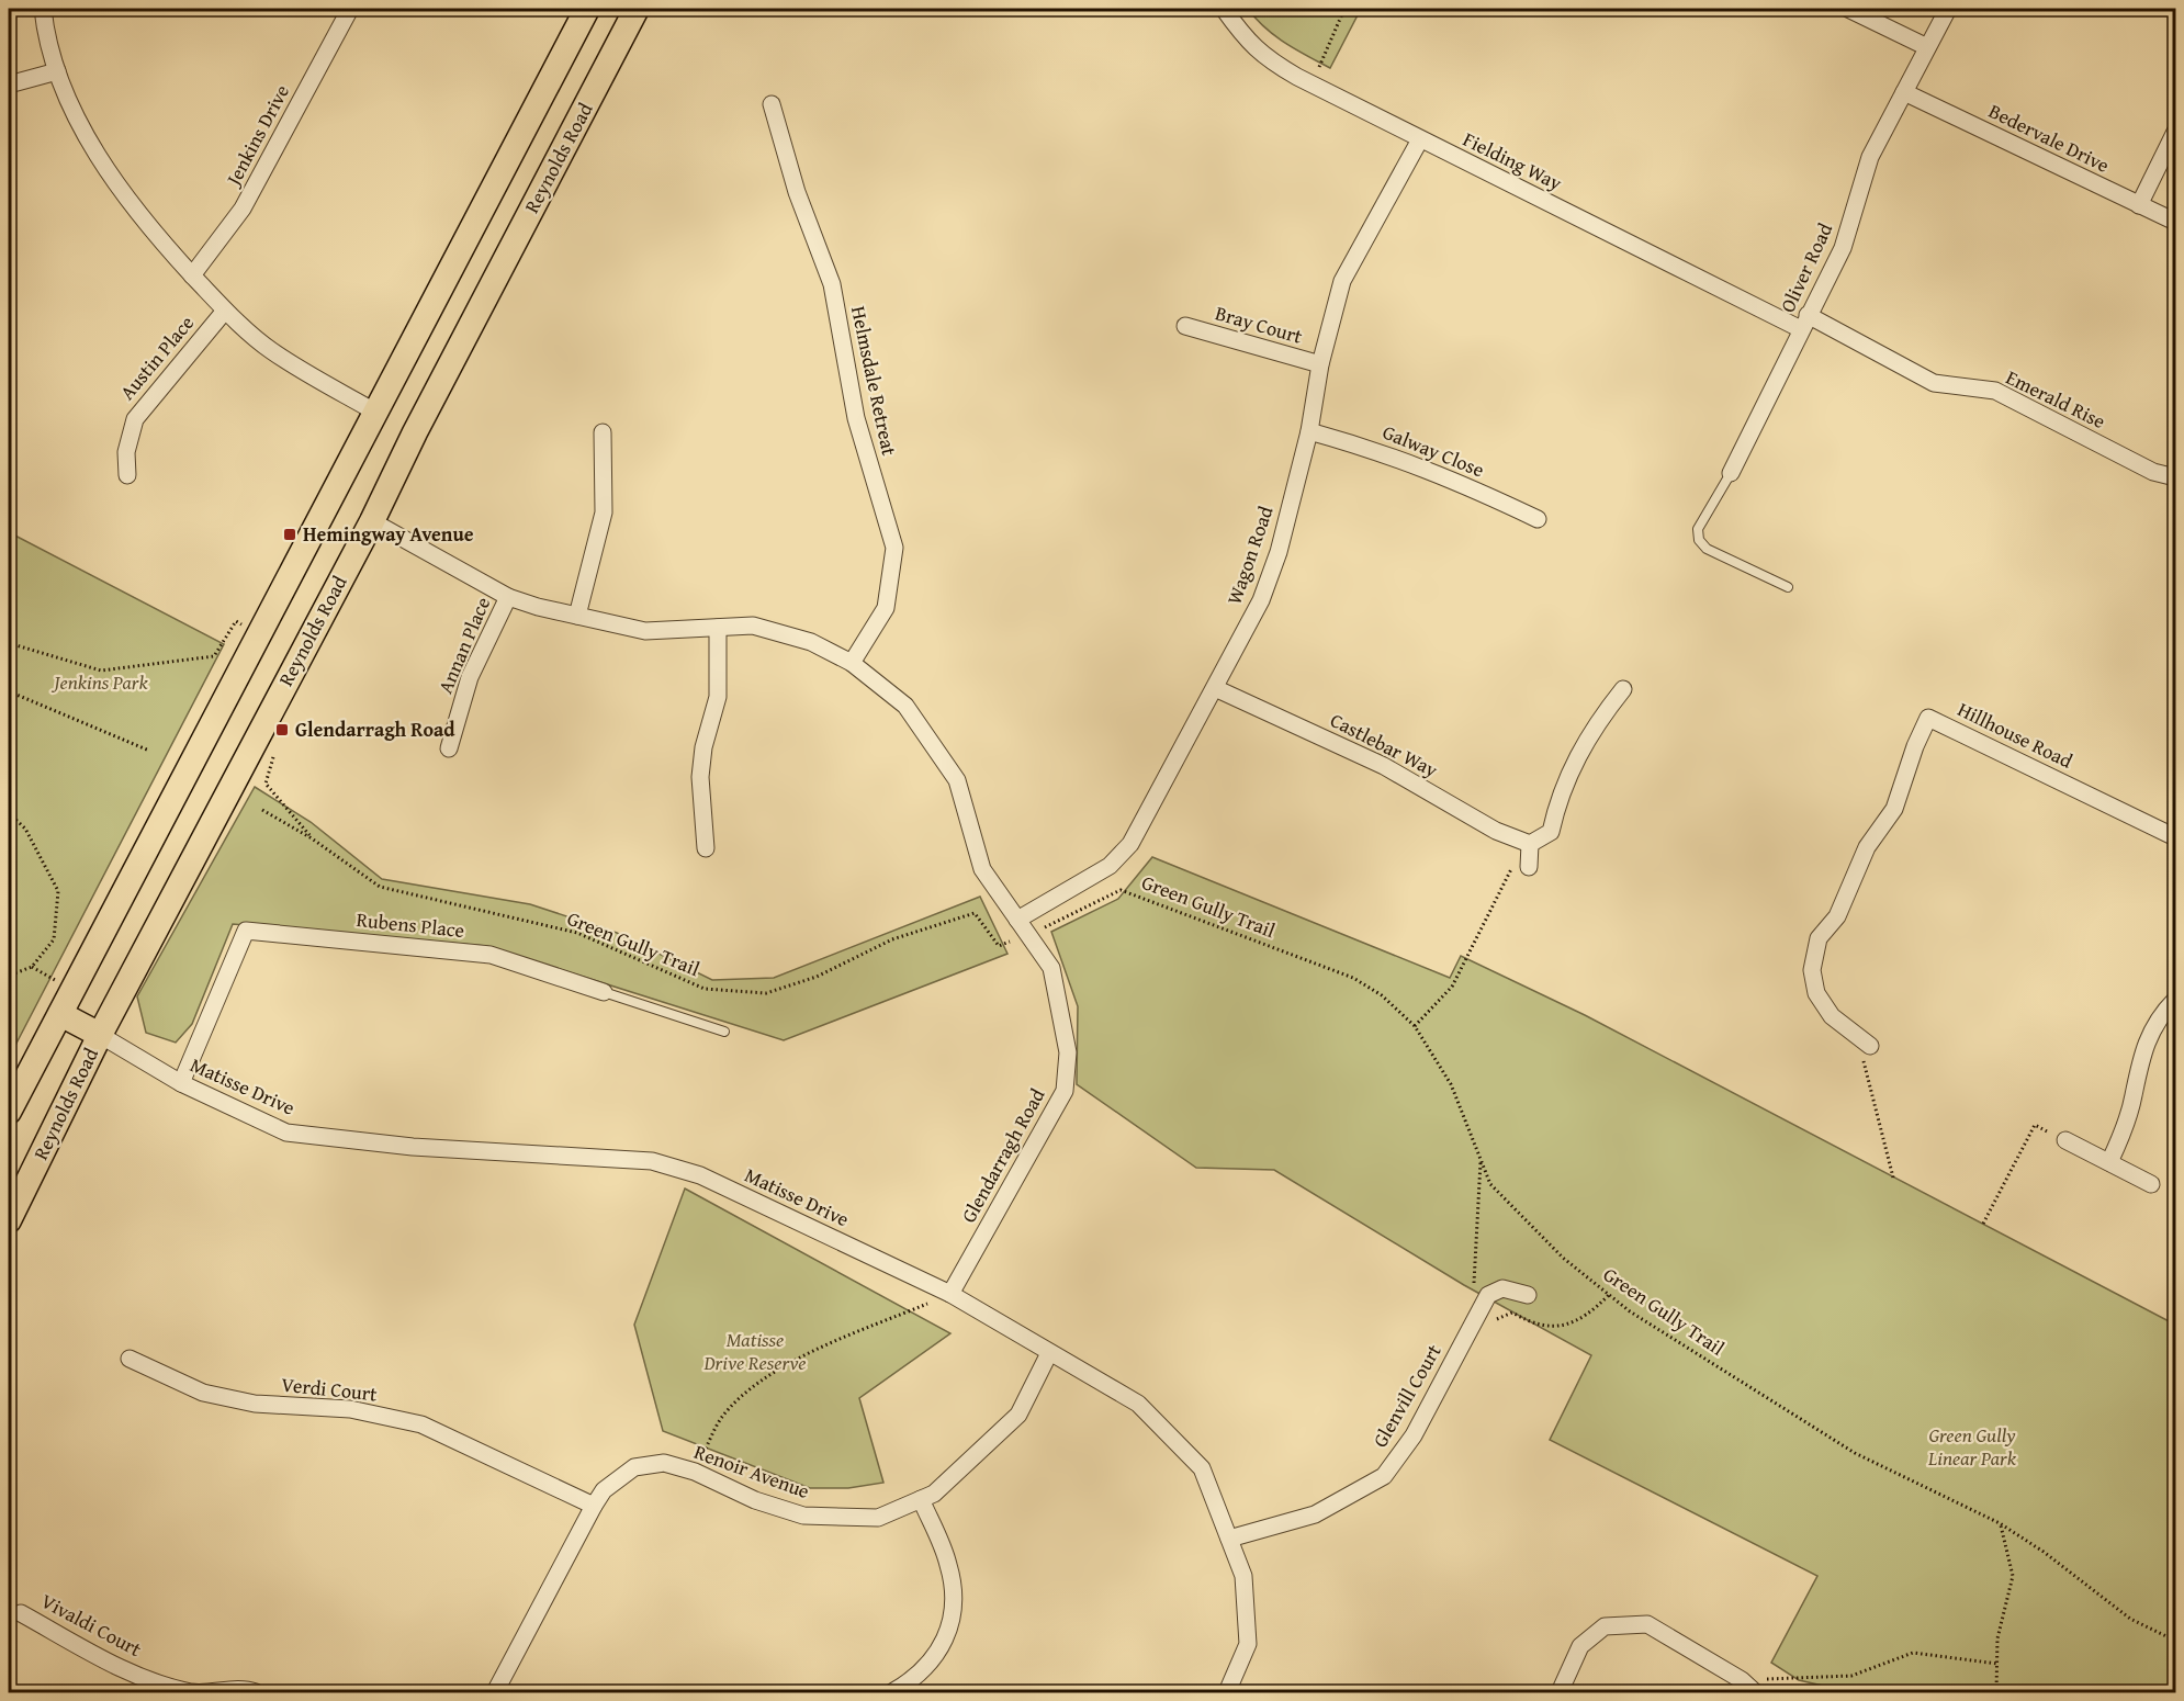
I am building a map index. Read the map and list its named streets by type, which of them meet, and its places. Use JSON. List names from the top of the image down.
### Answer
{
  "streets": {
    "main road": ["Reynolds Road"],
    "street": [
      "Jenkins Drive",
      "Bedervale Drive",
      "Fielding Way",
      "Oliver Road",
      "Bray Court",
      "Austin Place",
      "Helmsdale Retreat",
      "Emerald Rise",
      "Galway Close",
      "Wagon Road",
      "Annan Place",
      "Hillhouse Road",
      "Castlebar Way",
      "Rubens Place",
      "Matisse Drive",
      "Glendarragh Road",
      "Verdi Court",
      "Glenvill Court",
      "Renoir Avenue",
      "Vivaldi Court"
    ],
    "path": ["Green Gully Trail"]
  },
  "crossings": [
    ["Bedervale Drive", "Oliver Road"],
    ["Reynolds Road", "Matisse Drive"],
    ["Reynolds Road", "Glendarragh Road"],
    ["Fielding Way", "Oliver Road"],
    ["Fielding Way", "Emerald Rise"],
    ["Fielding Way", "Wagon Road"],
    ["Oliver Road", "Emerald Rise"],
    ["Bray Court", "Wagon Road"],
    ["Helmsdale Retreat", "Glendarragh Road"],
    ["Galway Close", "Wagon Road"],
    ["Wagon Road", "Castlebar Way"],
    ["Wagon Road", "Glendarragh Road"],
    ["Annan Place", "Glendarragh Road"],
    ["Green Gully Trail", "Glendarragh Road"],
    ["Rubens Place", "Matisse Drive"],
    ["Matisse Drive", "Glendarragh Road"],
    ["Matisse Drive", "Glenvill Court"],
    ["Matisse Drive", "Renoir Avenue"],
    ["Verdi Court", "Renoir Avenue"]
  ],
  "parks": ["Jenkins Park", "Matisse Drive Reserve", "Green Gully Linear Park"],
  "places": {
    "transit": ["Hemingway Avenue", "Glendarragh Road"]
  }
}
